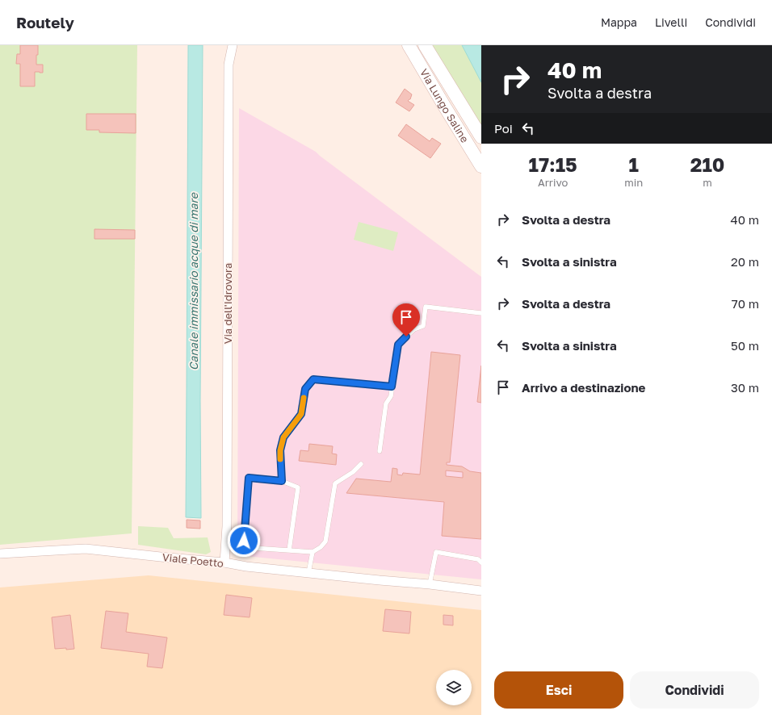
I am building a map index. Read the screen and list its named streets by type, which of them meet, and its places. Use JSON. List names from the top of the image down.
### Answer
{
  "streets": {
    "main road": ["Via Lungo Saline"],
    "street": ["Via dell'Idrovora", "Viale Poetto"]
  },
  "crossings": [
    ["Via dell'Idrovora", "Viale Poetto"]
  ],
  "water": ["Canale immissario acque di mare"],
  "page": {
    "header": "Routely",
    "nav": ["Mappa", "Livelli", "Condividi"],
    "turn": ["40 m", "Svolta a destra"],
    "then": "Poi",
    "eta": [
      "17:15",
      "Arrivo",
      "1",
      "min",
      "210",
      "m"
    ],
    "list": [
      {
        "name": "Svolta a destra",
        "value": "40 m"
      },
      {
        "name": "Svolta a sinistra",
        "value": "20 m"
      },
      {
        "name": "Svolta a destra",
        "value": "70 m"
      },
      {
        "name": "Svolta a sinistra",
        "value": "50 m"
      },
      {
        "name": "Arrivo a destinazione",
        "value": "30 m"
      }
    ],
    "buttons": ["Esci", "Condividi"]
  }
}
